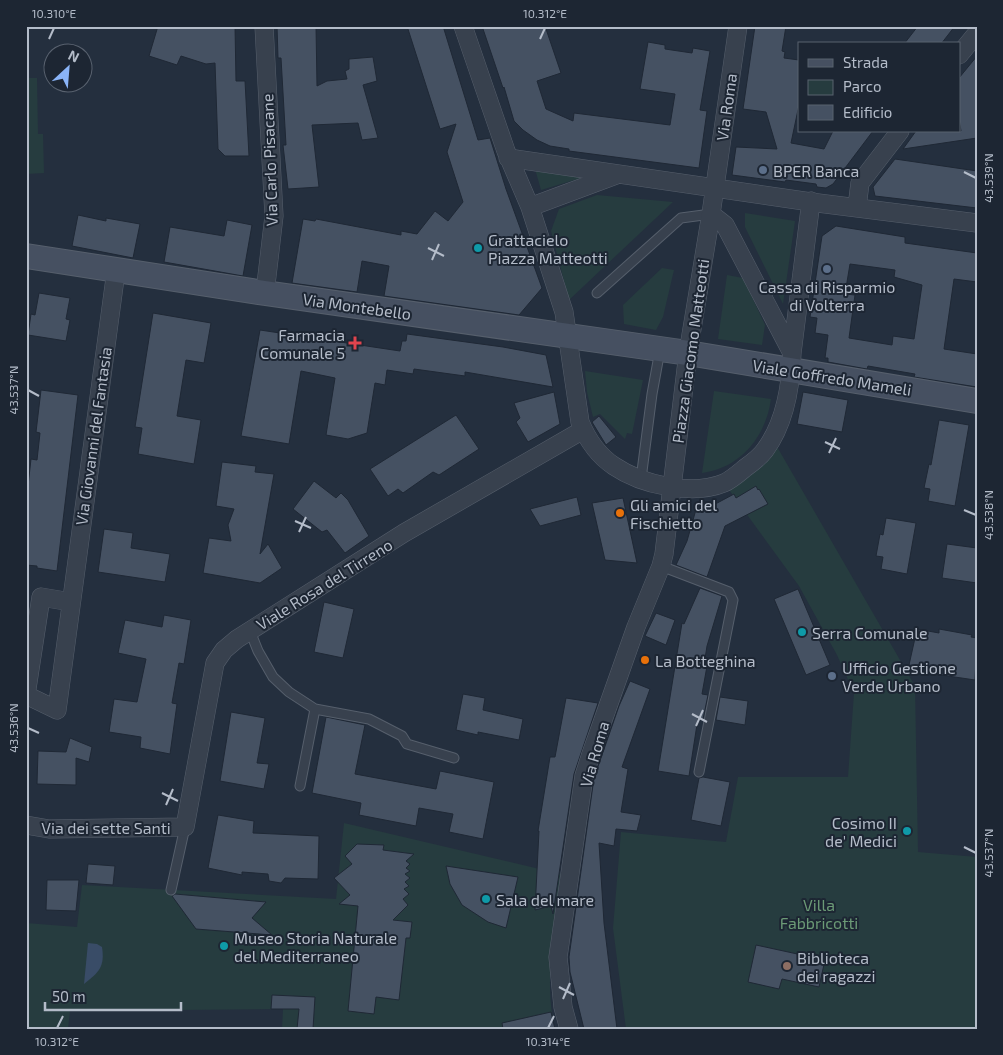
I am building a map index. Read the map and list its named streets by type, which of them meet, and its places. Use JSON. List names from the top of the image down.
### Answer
{
  "streets": {
    "street": [
      "Via Roma",
      "Via Carlo Pisacane",
      "Via Montebello",
      "Piazza Giacomo Matteotti",
      "Viale Goffredo Mameli",
      "Via Giovanni del Fantasia",
      "Viale Rosa del Tirreno",
      "Via dei sette Santi"
    ]
  },
  "crossings": [
    ["Via Roma", "Piazza Giacomo Matteotti"],
    ["Via Carlo Pisacane", "Via Montebello"],
    ["Via Montebello", "Piazza Giacomo Matteotti"],
    ["Via Montebello", "Viale Goffredo Mameli"],
    ["Via Montebello", "Via Giovanni del Fantasia"],
    ["Piazza Giacomo Matteotti", "Viale Goffredo Mameli"],
    ["Viale Rosa del Tirreno", "Via dei sette Santi"]
  ],
  "parks": ["Villa Fabbricotti"],
  "places": {
    "other": [
      "BPER Banca",
      "Grattacielo Piazza Matteotti",
      "Cassa di Risparmio di Volterra",
      "Gli amici del Fischietto",
      "Serra Comunale",
      "La Botteghina",
      "Ufficio Gestione Verde Urbano",
      "Cosimo II de' Medici",
      "Sala del mare",
      "Museo Storia Naturale del Mediterraneo",
      "Biblioteca dei ragazzi"
    ],
    "health": ["Farmacia Comunale 5"]
  },
  "legend": ["Strada", "Parco", "Edificio"],
  "scale_bar": "50 m",
  "north": "top right",
  "coordinates": [
    "10.310°E",
    "10.312°E",
    "43.539°N",
    "43.537°N",
    "43.538°N",
    "43.536°N",
    "10.314°E"
  ]
}
